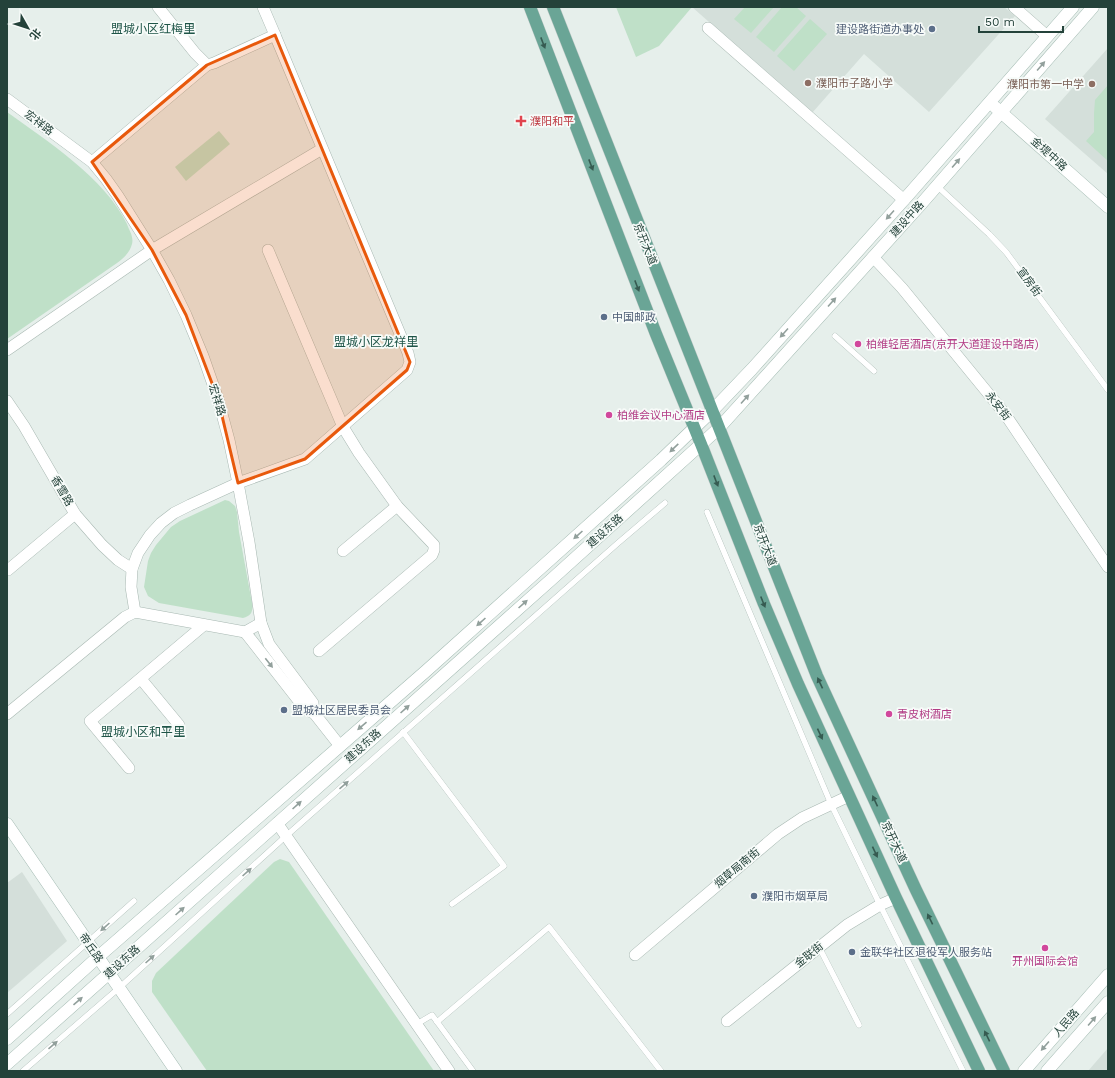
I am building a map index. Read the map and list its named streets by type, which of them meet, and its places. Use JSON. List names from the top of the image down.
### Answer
{
  "streets": {
    "main road": [
      "金堤中路",
      "建设中路",
      "京开大道",
      "建设东路",
      "帝丘路",
      "人民路"
    ],
    "street": [
      "宏祥路",
      "永安街",
      "香雪路",
      "烟草局南街",
      "金联街"
    ],
    "lane": ["宣房街"]
  },
  "crossings": [
    ["宏祥路", "建设东路"],
    ["金堤中路", "建设中路"],
    ["建设中路", "京开大道"],
    ["建设中路", "宣房街"],
    ["建设中路", "永安街"],
    ["建设中路", "建设东路"],
    ["京开大道", "建设东路"],
    ["京开大道", "烟草局南街"],
    ["京开大道", "金联街"],
    ["建设东路", "帝丘路"]
  ],
  "districts": ["盟城小区红梅里", "盟城小区龙祥里", "盟城小区和平里"],
  "places": {
    "other": [
      "建设路街道办事处",
      "濮阳市子路小学",
      "濮阳市第一中学",
      "中国邮政",
      "柏维轻居酒店(京开大道建设中路店)",
      "柏维会议中心酒店",
      "盟城社区居民委员会",
      "青皮树酒店",
      "濮阳市烟草局",
      "开州国际会馆",
      "金联华社区退役军人服务站"
    ],
    "health": ["濮阳和平"]
  },
  "scale_bar": "50 m",
  "north": "bottom right"
}
